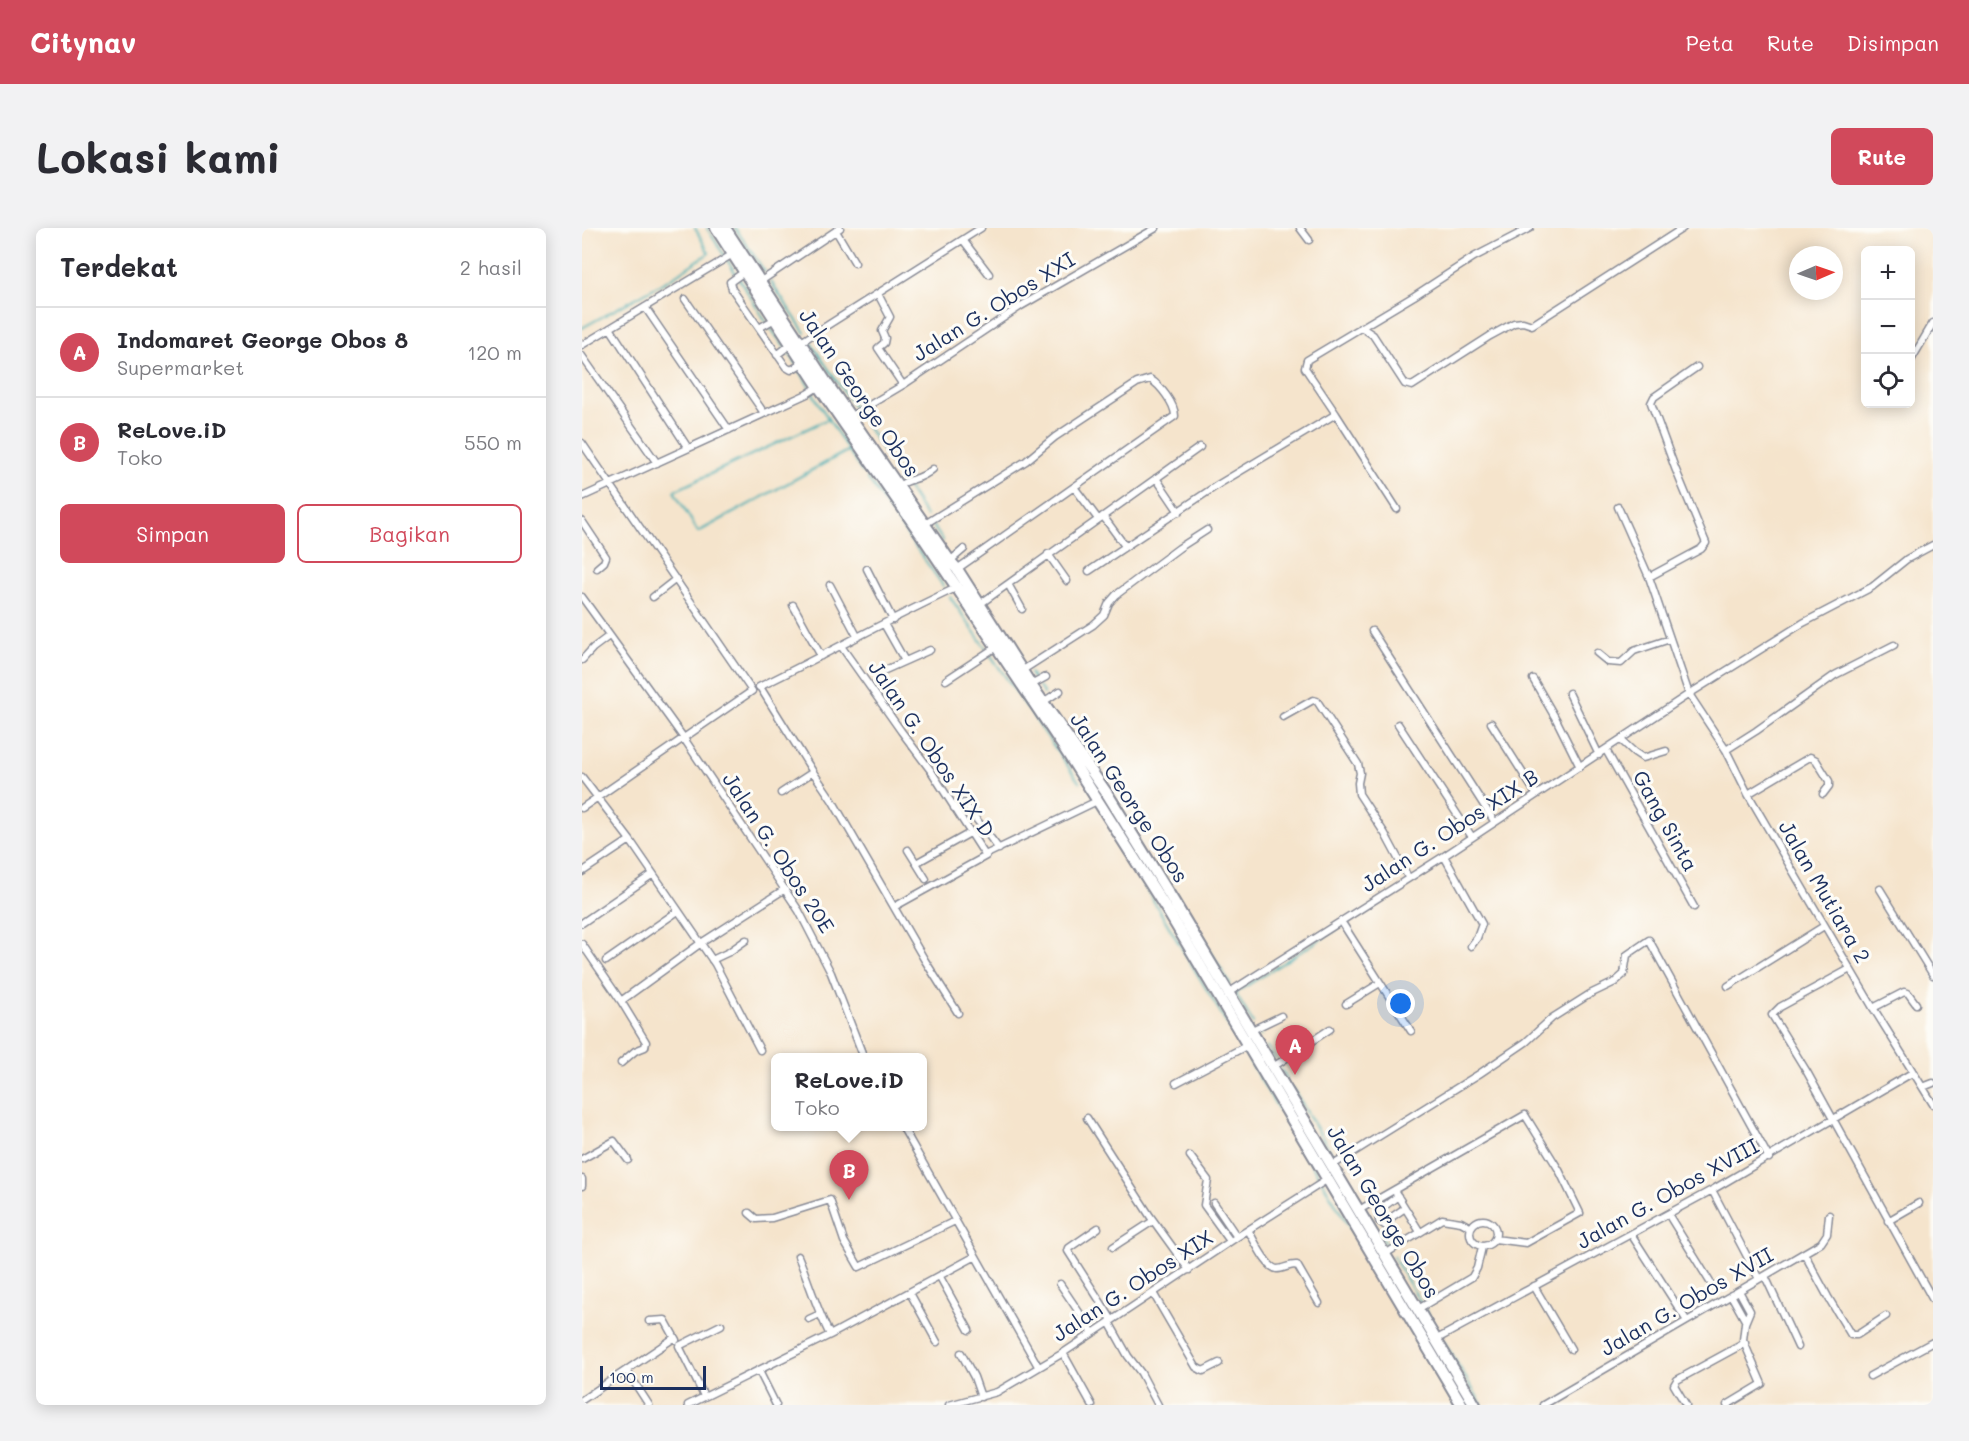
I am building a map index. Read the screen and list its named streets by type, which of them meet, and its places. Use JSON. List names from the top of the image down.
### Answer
{
  "streets": {
    "main road": ["Jalan George Obos"],
    "street": [
      "Jalan G. Obos XXI",
      "Jalan G. Obos XIX D",
      "Gang Sinta",
      "Jalan G. Obos XIX B",
      "Jalan G. Obos 20E",
      "Jalan Mutiara 2",
      "Jalan G. Obos XVIII",
      "Jalan G. Obos XIX",
      "Jalan G. Obos XVII"
    ]
  },
  "crossings": [
    ["Jalan G. Obos XXI", "Jalan George Obos"],
    ["Jalan George Obos", "Jalan G. Obos XIX D"],
    ["Jalan George Obos", "Jalan G. Obos XIX B"],
    ["Jalan George Obos", "Jalan G. Obos XVIII"],
    ["Jalan George Obos", "Jalan G. Obos XIX"],
    ["Gang Sinta", "Jalan G. Obos XIX B"],
    ["Jalan G. Obos XIX B", "Jalan Mutiara 2"],
    ["Jalan Mutiara 2", "Jalan G. Obos XVIII"]
  ],
  "scale_bar": "100 m",
  "north": "right",
  "page": {
    "header": "Citynav",
    "nav": ["Peta", "Rute", "Disimpan"],
    "buttons": [
      "Rute",
      ["Simpan", "Bagikan"]
    ],
    "title": "Lokasi kami",
    "heading": ["Terdekat", "2 hasil"],
    "map_buttons": ["+", "−"],
    "list": [
      {
        "mark": "A",
        "name": "Indomaret George Obos 8",
        "note": "Supermarket",
        "value": "120 m"
      },
      {
        "mark": "B",
        "name": "ReLove.iD",
        "note": "Toko",
        "value": "550 m"
      }
    ],
    "pins": ["A", "B"],
    "popup": ["ReLove.iD", "Toko"],
    "scale": "100 m"
  }
}
